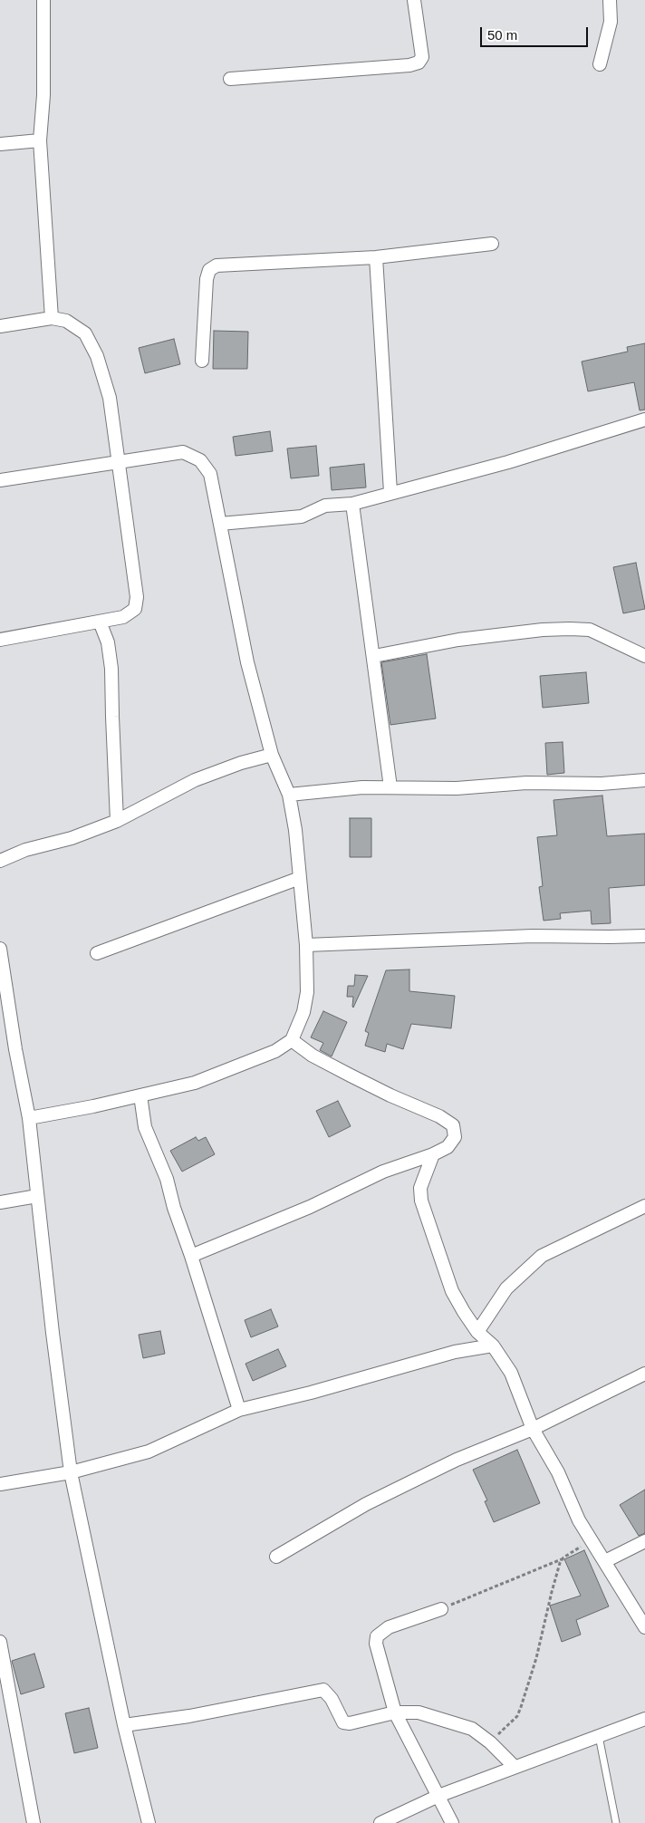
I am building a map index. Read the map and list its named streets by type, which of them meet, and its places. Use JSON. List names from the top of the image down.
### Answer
{
  "scale_bar": "50 m"
}
